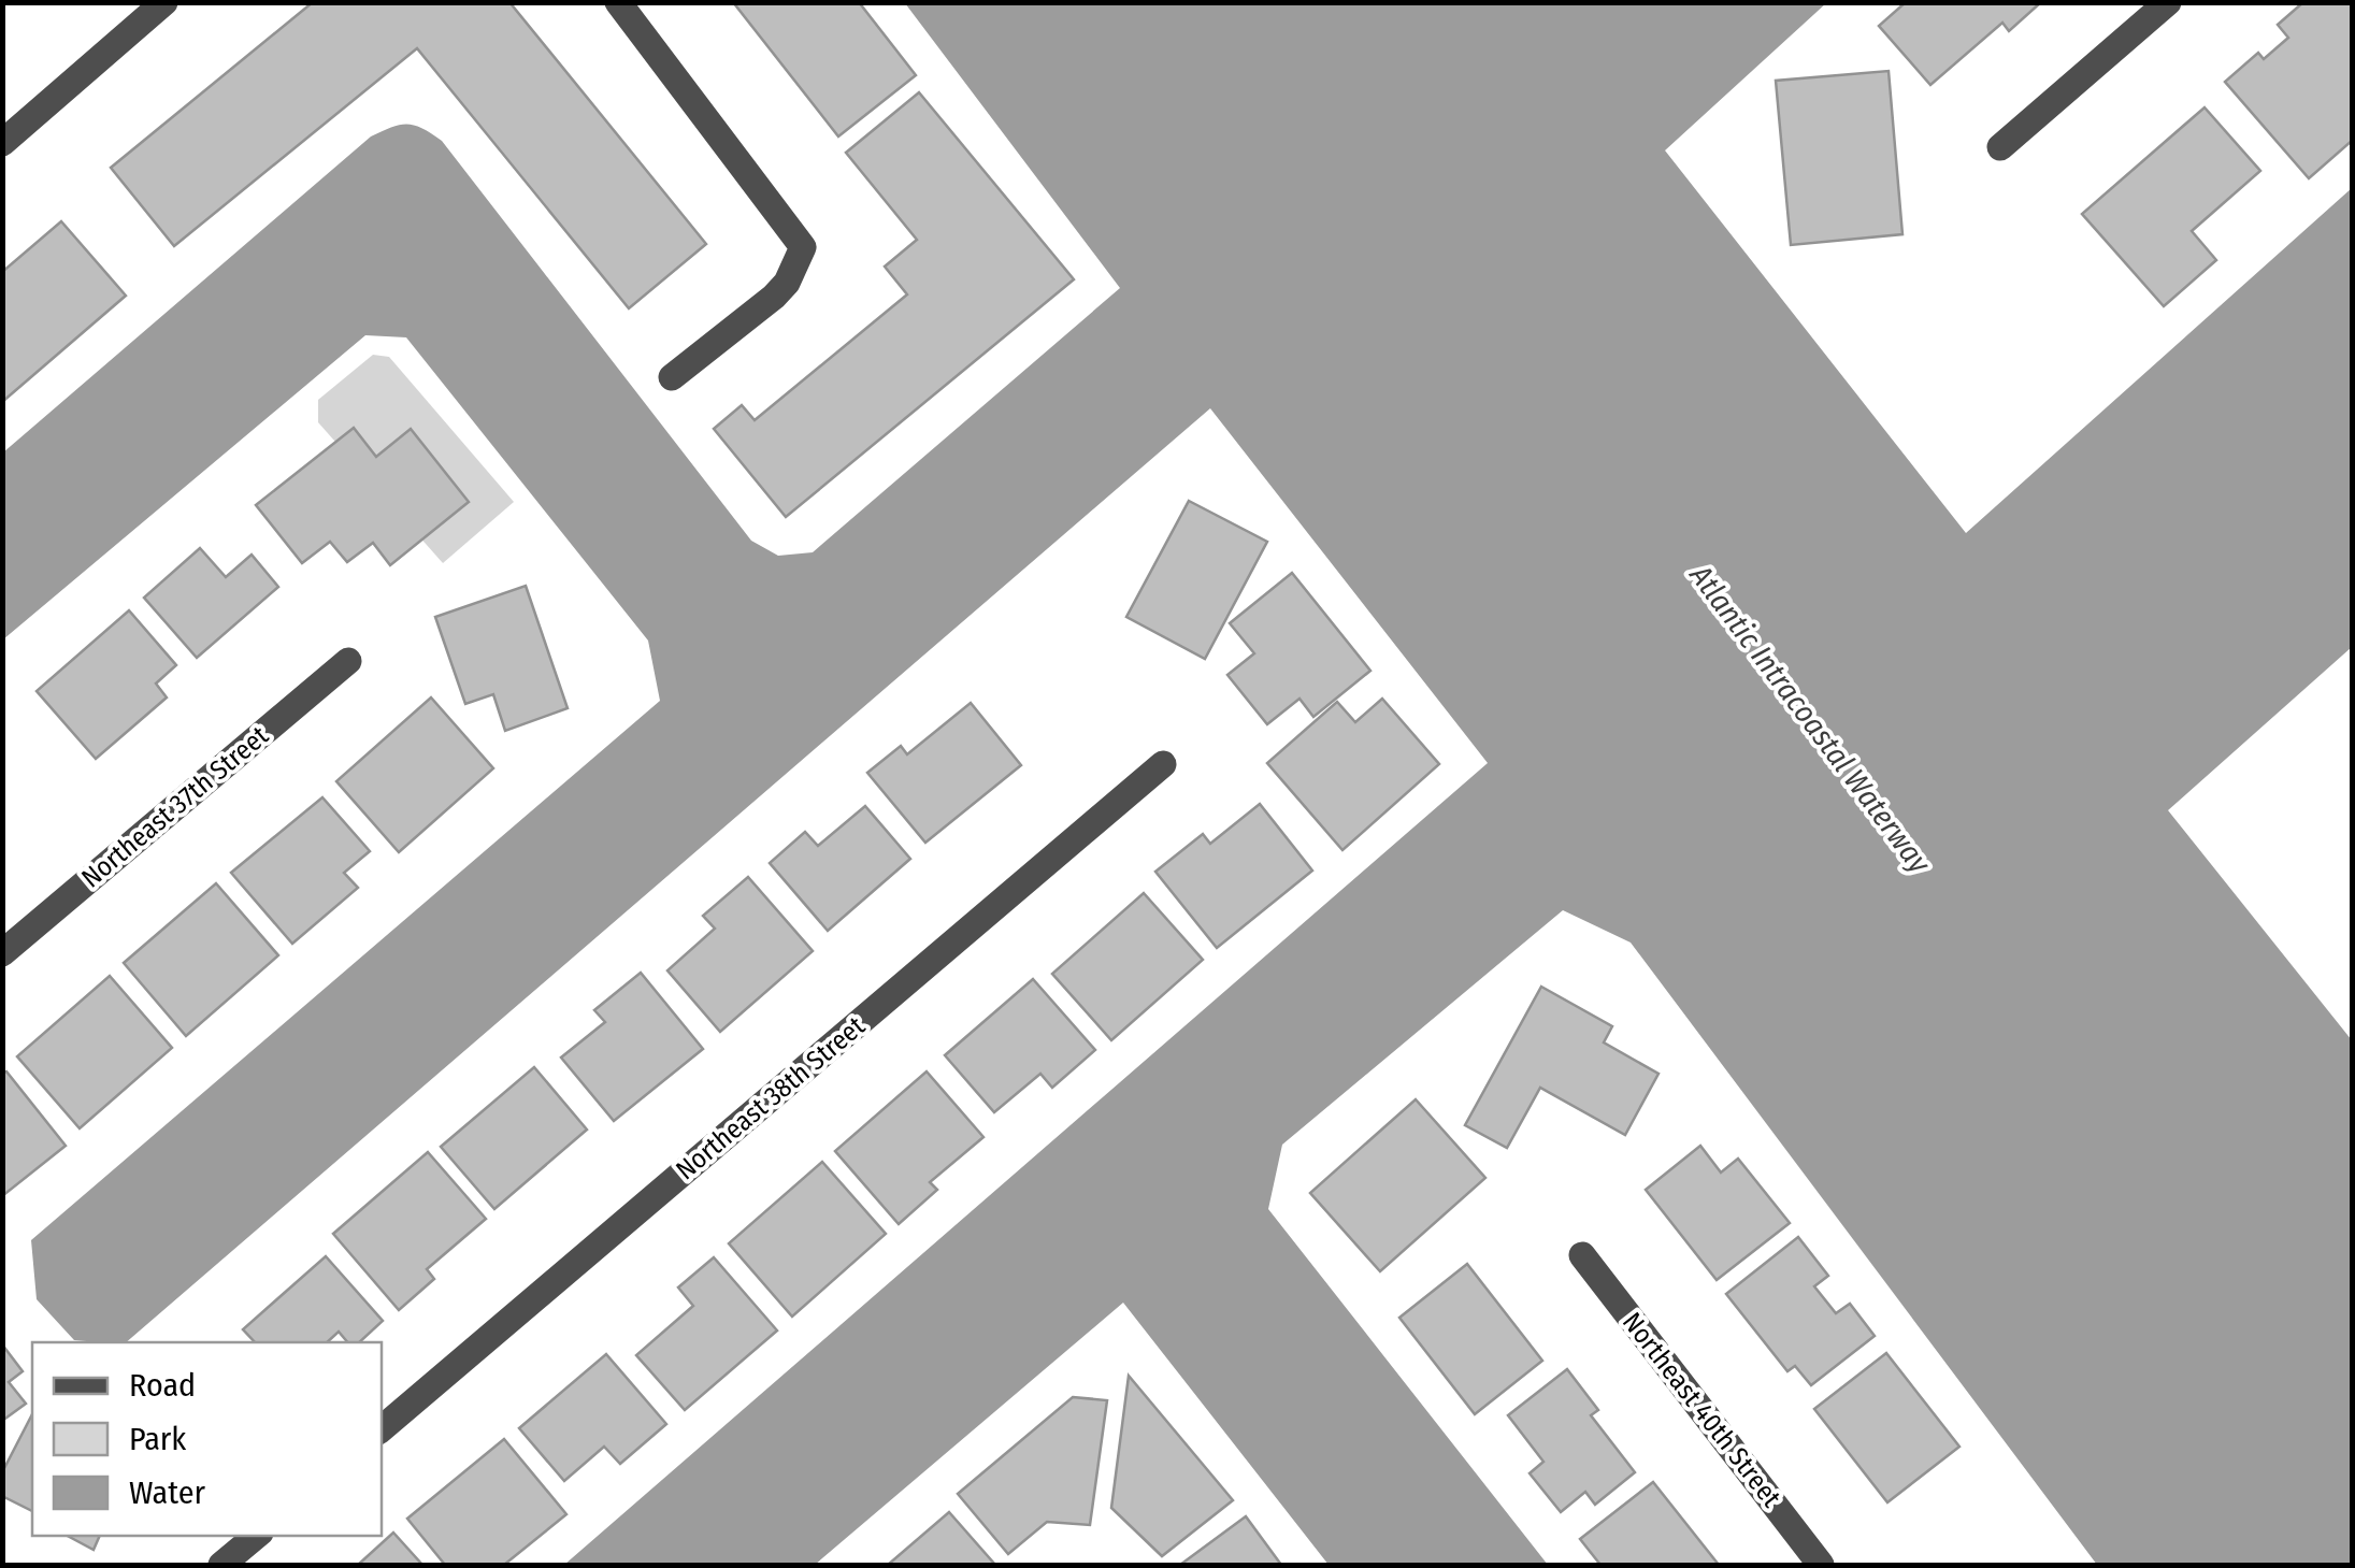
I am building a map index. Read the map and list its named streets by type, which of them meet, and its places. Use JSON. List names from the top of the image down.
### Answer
{
  "streets": {
    "street": ["Northeast 37th Street", "Northeast 38th Street", "Northeast 40th Street"]
  },
  "water": ["Atlantic Intracoastal Waterway"],
  "legend": ["Road", "Park", "Water"]
}
